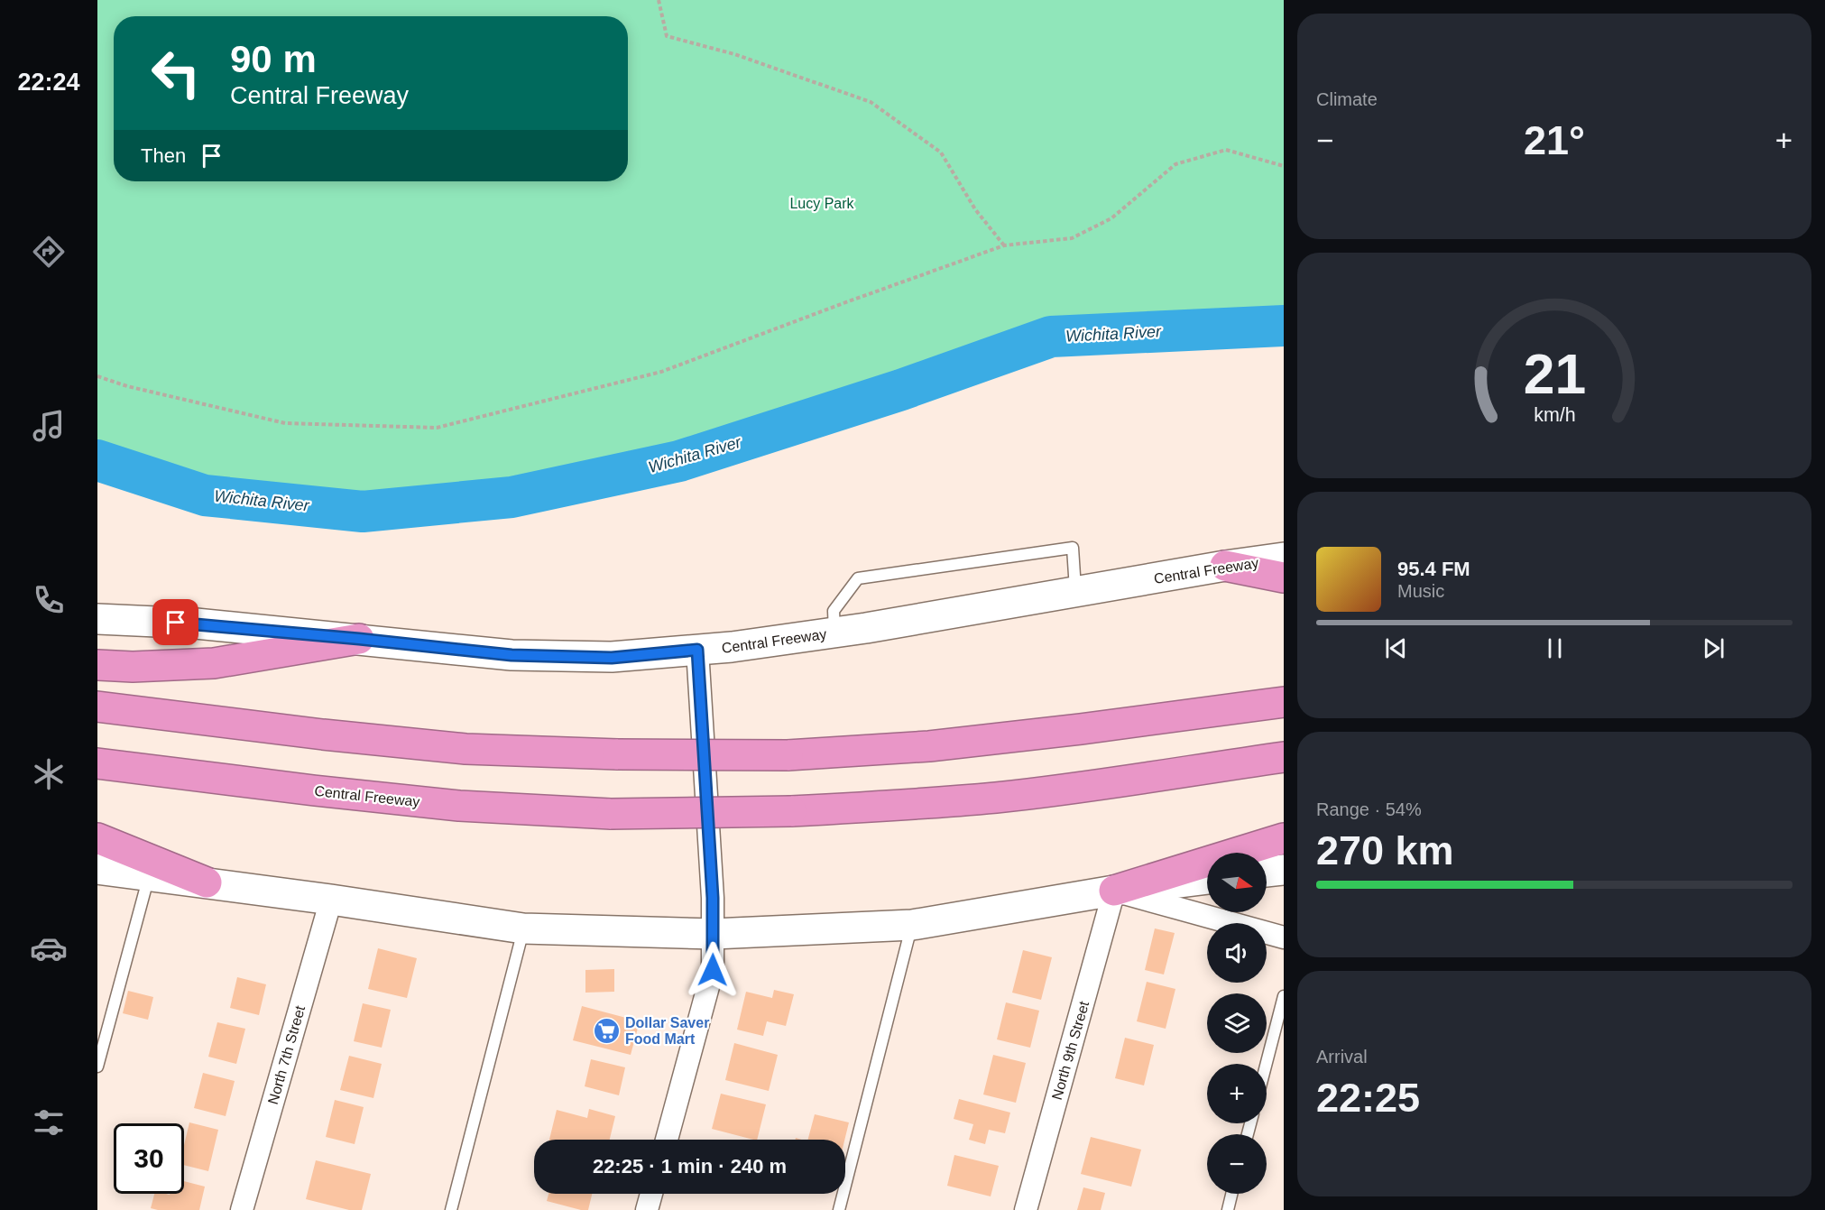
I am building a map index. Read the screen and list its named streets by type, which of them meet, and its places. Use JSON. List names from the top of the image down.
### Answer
{
  "streets": {
    "highway": ["Central Freeway"],
    "street": ["North 9th Street", "North 7th Street"]
  },
  "water": ["Wichita River"],
  "parks": ["Lucy Park"],
  "places": {
    "supermarket": ["Dollar Saver Food Mart"]
  },
  "north": "right",
  "page": {
    "tabs": "22:24",
    "tile": [
      "Climate",
      ["Range · 54%", "270 km"],
      ["Arrival", "22:25"]
    ],
    "turn": ["90 m", "Central Freeway"],
    "heat": ["−", "21°", "+"],
    "then": "Then",
    "song": ["95.4 FM", "Music"],
    "map_buttons": ["+", "−"],
    "limit": "30",
    "trip": "22:25 · 1 min · 240 m",
    "gauge": ["21", "km/h"]
  }
}
